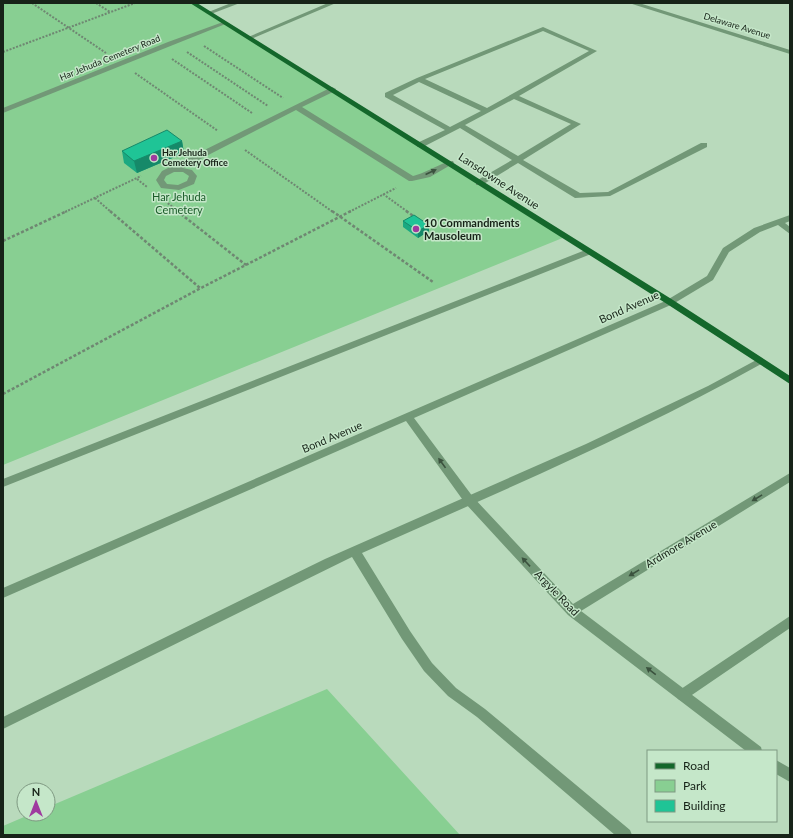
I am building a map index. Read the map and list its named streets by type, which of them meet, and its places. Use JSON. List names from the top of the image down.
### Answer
{
  "streets": {
    "main road": ["Lansdowne Avenue"],
    "street": [
      "Delaware Avenue",
      "Har Jehuda Cemetery Road",
      "Bond Avenue",
      "Ardmore Avenue",
      "Argyle Road"
    ]
  },
  "crossings": [
    ["Har Jehuda Cemetery Road", "Lansdowne Avenue"],
    ["Lansdowne Avenue", "Bond Avenue"],
    ["Bond Avenue", "Argyle Road"],
    ["Ardmore Avenue", "Argyle Road"]
  ],
  "one_way": ["Ardmore Avenue", "Argyle Road"],
  "parks": ["Har Jehuda Cemetery"],
  "places": ["Har Jehuda Cemetery Office", "10 Commandments Mausoleum"],
  "legend": ["Road", "Park", "Building"],
  "north": "top"
}
